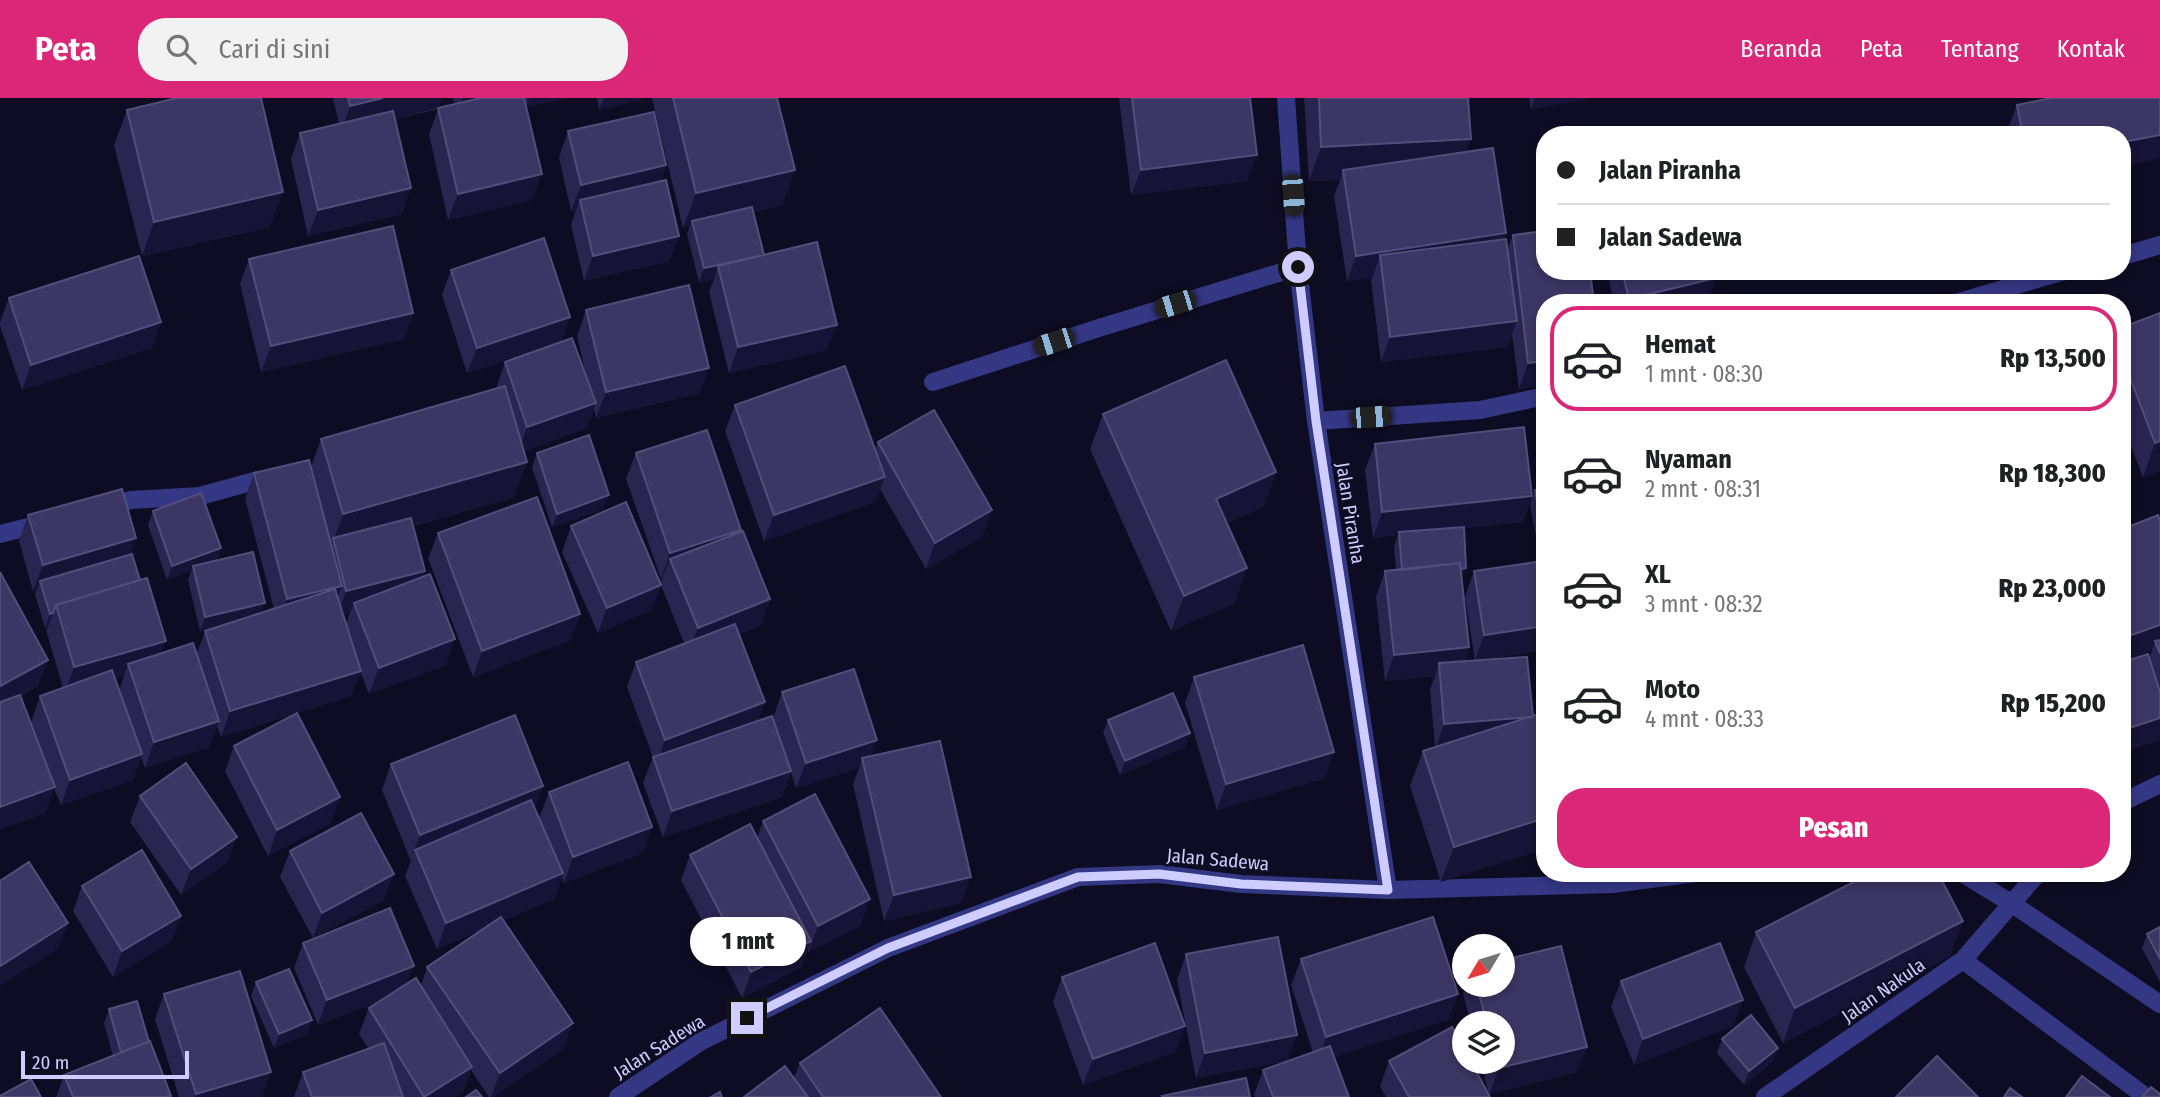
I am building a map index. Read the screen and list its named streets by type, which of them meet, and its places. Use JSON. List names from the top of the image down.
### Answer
{
  "streets": {
    "street": ["Jalan Piranha", "Jalan Sadewa", "Jalan Nakula"]
  },
  "crossings": [
    ["Jalan Piranha", "Jalan Sadewa"]
  ],
  "scale_bar": "20 m",
  "north": "bottom left",
  "page": {
    "header": "Peta",
    "search": "Cari di sini",
    "nav": [
      "Beranda",
      "Peta",
      "Tentang",
      "Kontak"
    ],
    "banner": ["Jalan Piranha", "Jalan Sadewa"],
    "list": [
      {
        "name": "Hemat",
        "note": "1 mnt · 08:30",
        "value": "Rp 13,500"
      },
      {
        "name": "Nyaman",
        "note": "2 mnt · 08:31",
        "value": "Rp 18,300"
      },
      {
        "name": "XL",
        "note": "3 mnt · 08:32",
        "value": "Rp 23,000"
      },
      {
        "name": "Moto",
        "note": "4 mnt · 08:33",
        "value": "Rp 15,200"
      }
    ],
    "buttons": "Pesan",
    "bubble": "1 mnt",
    "scale": "20 m"
  }
}
